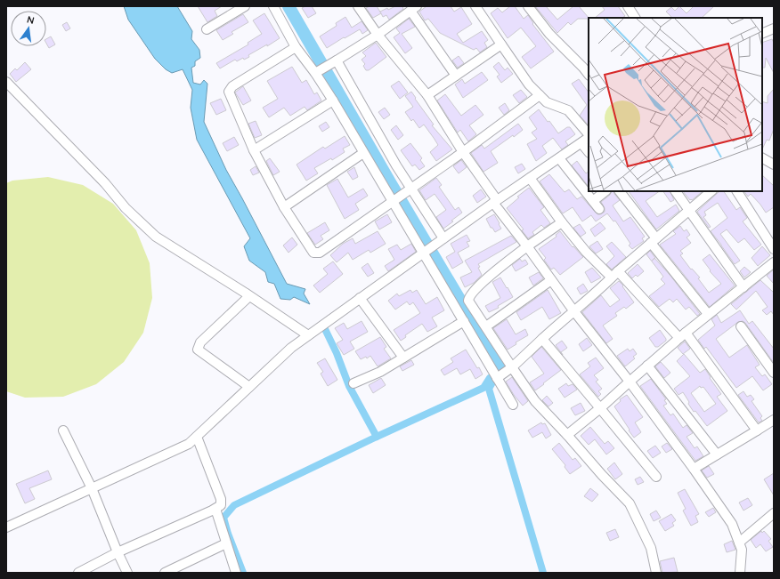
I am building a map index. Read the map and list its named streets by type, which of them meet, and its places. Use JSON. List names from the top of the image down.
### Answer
{
  "north": "top"
}
